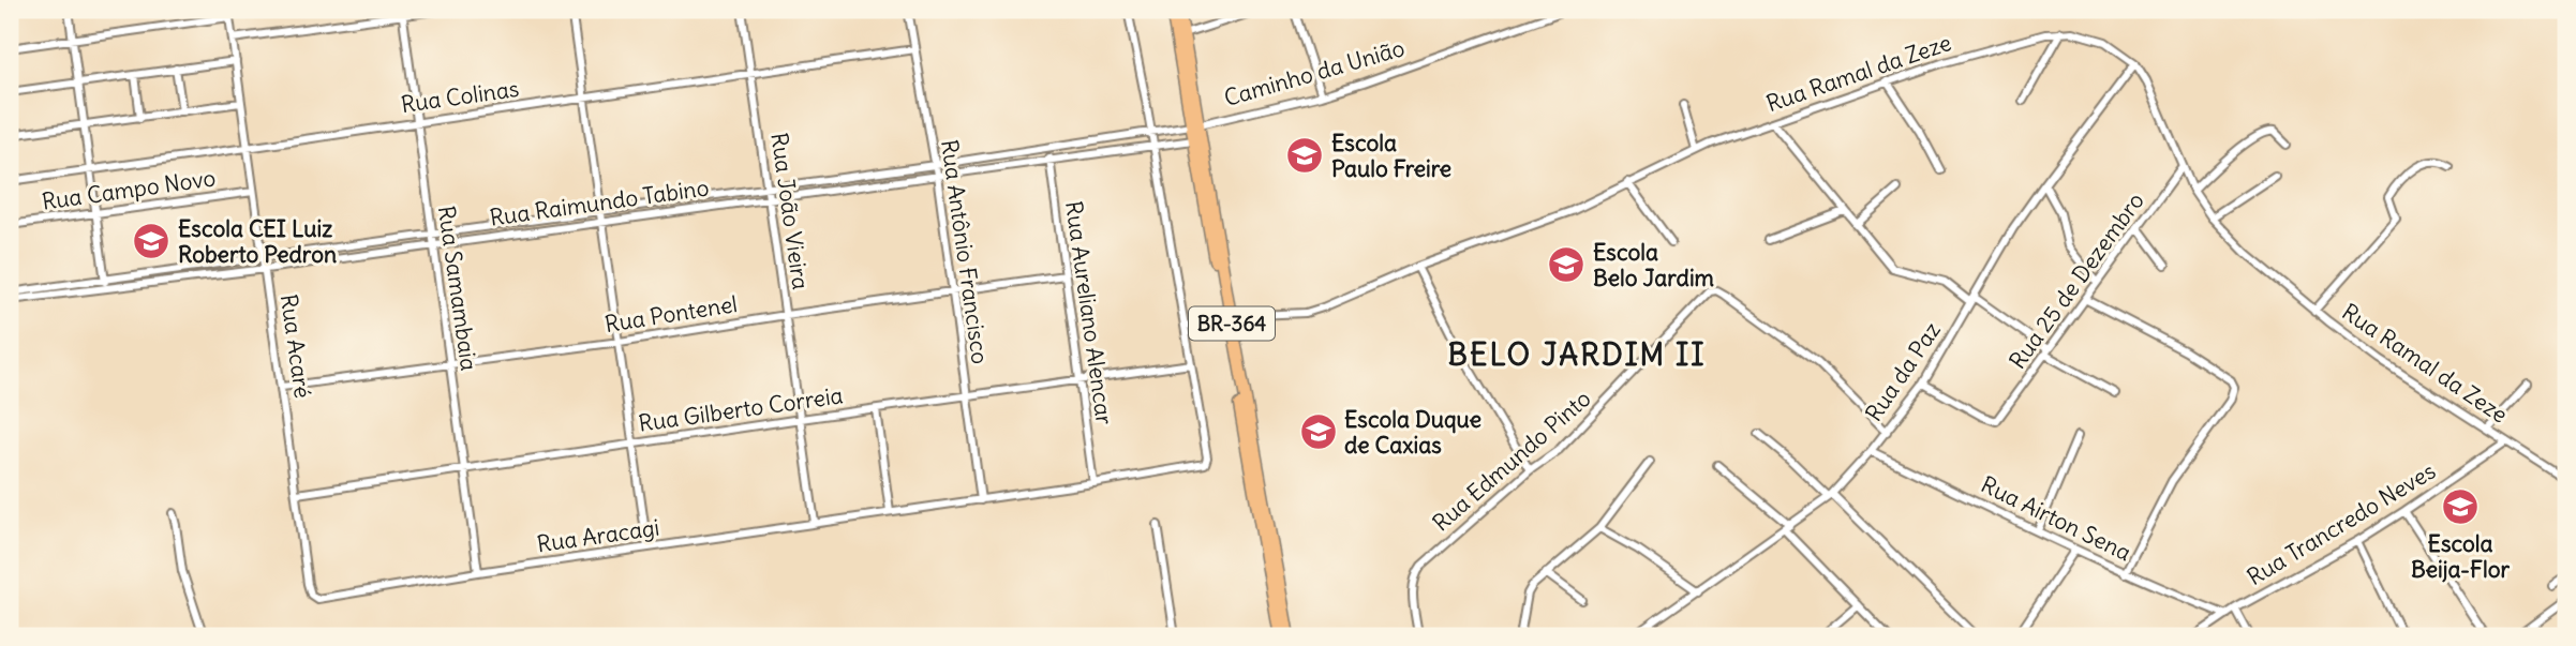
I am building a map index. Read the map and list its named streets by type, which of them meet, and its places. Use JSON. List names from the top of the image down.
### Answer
{
  "streets": {
    "highway": ["BR-364"],
    "street": [
      "Caminho da União",
      "Rua Ramal da Zeze",
      "Rua Colinas",
      "Rua Campo Novo",
      "Rua Raimundo Tabino",
      "Rua João Vieira",
      "Rua Antônio Francisco",
      "Rua 25 de Dezembro",
      "Rua Samambaia",
      "Rua Aureliano Alencar",
      "Rua Pontenel",
      "Rua Acaré",
      "Rua da Paz",
      "Rua Gilberto Correia",
      "Rua Edmundo Pinto",
      "Rua Airton Sena",
      "Rua Trancredo Neves",
      "Rua Aracagi"
    ]
  },
  "crossings": [
    ["Caminho da União", "Rua Raimundo Tabino"],
    ["Caminho da União", "BR-364"],
    ["Rua Ramal da Zeze", "Rua 25 de Dezembro"],
    ["Rua Ramal da Zeze", "BR-364"],
    ["Rua Ramal da Zeze", "Rua da Paz"],
    ["Rua Ramal da Zeze", "Rua Trancredo Neves"],
    ["Rua Colinas", "Rua João Vieira"],
    ["Rua Colinas", "Rua Antônio Francisco"],
    ["Rua Colinas", "Rua Samambaia"],
    ["Rua Colinas", "Rua Acaré"],
    ["Rua Campo Novo", "Rua Acaré"],
    ["Rua Raimundo Tabino", "Rua João Vieira"],
    ["Rua Raimundo Tabino", "Rua Antônio Francisco"],
    ["Rua Raimundo Tabino", "Rua Samambaia"],
    ["Rua Raimundo Tabino", "Rua Aureliano Alencar"],
    ["Rua Raimundo Tabino", "BR-364"],
    ["Rua Raimundo Tabino", "Rua Acaré"],
    ["Rua João Vieira", "Rua Pontenel"],
    ["Rua João Vieira", "Rua Gilberto Correia"],
    ["Rua João Vieira", "Rua Aracagi"],
    ["Rua Antônio Francisco", "Rua Pontenel"],
    ["Rua Antônio Francisco", "Rua Gilberto Correia"],
    ["Rua 25 de Dezembro", "Rua da Paz"],
    ["Rua Samambaia", "Rua Pontenel"],
    ["Rua Samambaia", "Rua Gilberto Correia"],
    ["Rua Samambaia", "Rua Aracagi"],
    ["Rua Aureliano Alencar", "Rua Pontenel"],
    ["Rua Aureliano Alencar", "Rua Gilberto Correia"],
    ["Rua Pontenel", "Rua Acaré"],
    ["BR-364", "Rua Gilberto Correia"],
    ["Rua Acaré", "Rua Gilberto Correia"],
    ["Rua Acaré", "Rua Aracagi"],
    ["Rua da Paz", "Rua Edmundo Pinto"],
    ["Rua da Paz", "Rua Airton Sena"],
    ["Rua Airton Sena", "Rua Trancredo Neves"]
  ],
  "districts": ["BELO JARDIM II"],
  "places": {
    "school or university": [
      "Escola Paulo Freire",
      "Escola CEI Luiz Roberto Pedron",
      "Escola Belo Jardim",
      "Escola Duque de Caxias",
      "Escola Beija-Flor"
    ]
  }
}
